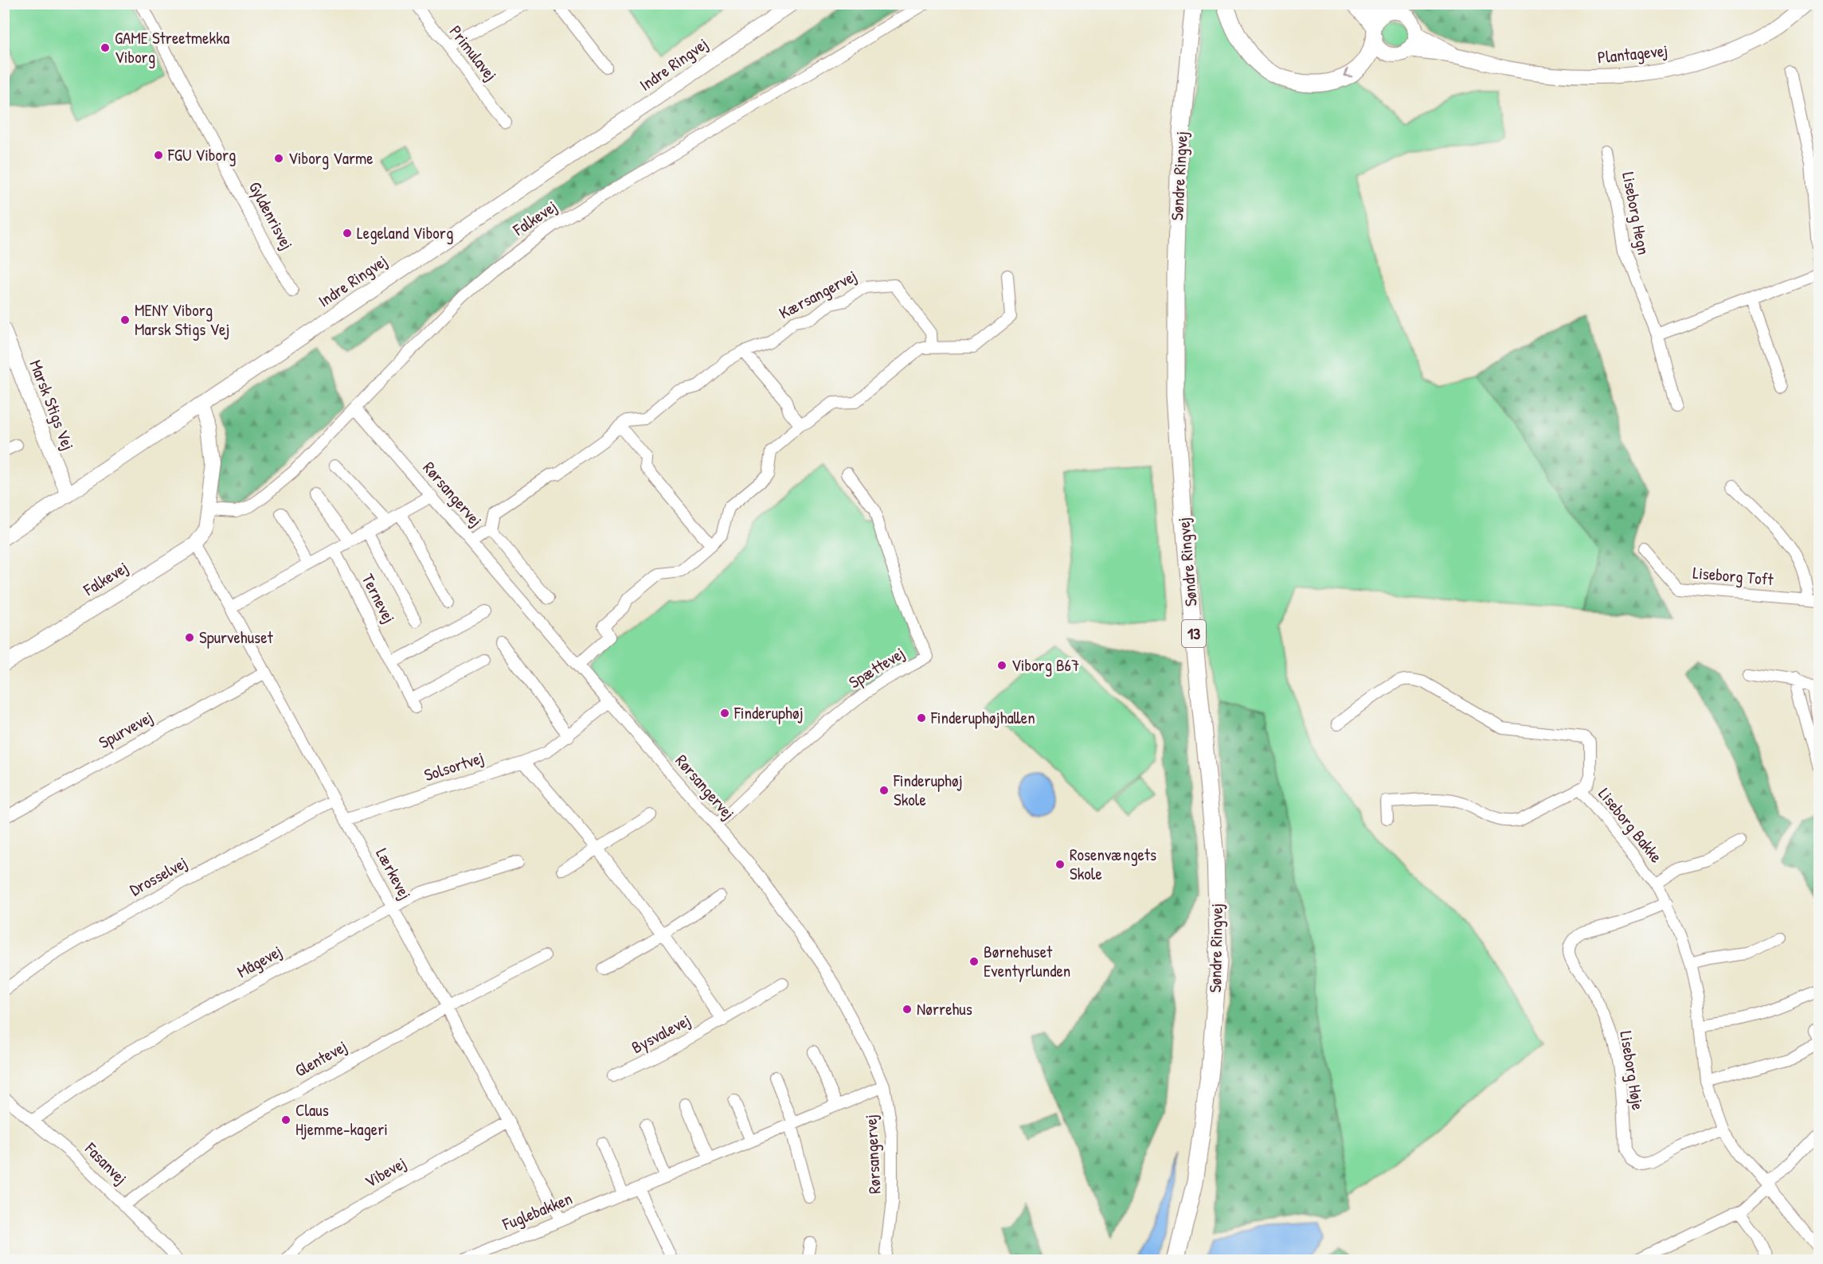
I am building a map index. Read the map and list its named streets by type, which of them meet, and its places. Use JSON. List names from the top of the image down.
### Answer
{
  "streets": {
    "main road": ["Søndre Ringvej", "13"],
    "street": [
      "Primulavej",
      "Plantagevej",
      "Indre Ringvej",
      "Liseborg Hegn",
      "Gyldenrisvej",
      "Falkevej",
      "Kærsangervej",
      "Marsk Stigs Vej",
      "Rørsangervej",
      "Liseborg Toft",
      "Ternevej",
      "Spættevej",
      "Spurvevej",
      "Solsortvej",
      "Liseborg Bakke",
      "Lærkevej",
      "Drosselvej",
      "Mågevej",
      "Bysvalevej",
      "Glentevej",
      "Liseborg Høje",
      "Fasanvej",
      "Vibevej",
      "Fuglebakken"
    ]
  },
  "crossings": [
    ["Indre Ringvej", "Falkevej"],
    ["Indre Ringvej", "Marsk Stigs Vej"],
    ["Falkevej", "Rørsangervej"],
    ["Falkevej", "Lærkevej"],
    ["Rørsangervej", "Spættevej"],
    ["Rørsangervej", "Solsortvej"],
    ["Rørsangervej", "Fuglebakken"],
    ["Spurvevej", "Lærkevej"],
    ["Solsortvej", "Lærkevej"],
    ["Liseborg Bakke", "Liseborg Høje"],
    ["Lærkevej", "Drosselvej"],
    ["Lærkevej", "Mågevej"],
    ["Lærkevej", "Glentevej"],
    ["Lærkevej", "Vibevej"],
    ["Lærkevej", "Fuglebakken"],
    ["Mågevej", "Fasanvej"],
    ["Glentevej", "Fasanvej"]
  ],
  "places": [
    "GAME Streetmekka Viborg",
    "FGU Viborg",
    "Viborg Varme",
    "Legeland Viborg",
    "MENY Viborg Marsk Stigs Vej",
    "Spurvehuset",
    "Viborg B67",
    "Finderuphøj",
    "Finderuphøjhallen",
    "Finderuphøj Skole",
    "Rosenvængets Skole",
    "Børnehuset Eventyrlunden",
    "Nørrehus",
    "Claus Hjemme-kageri"
  ]
}
